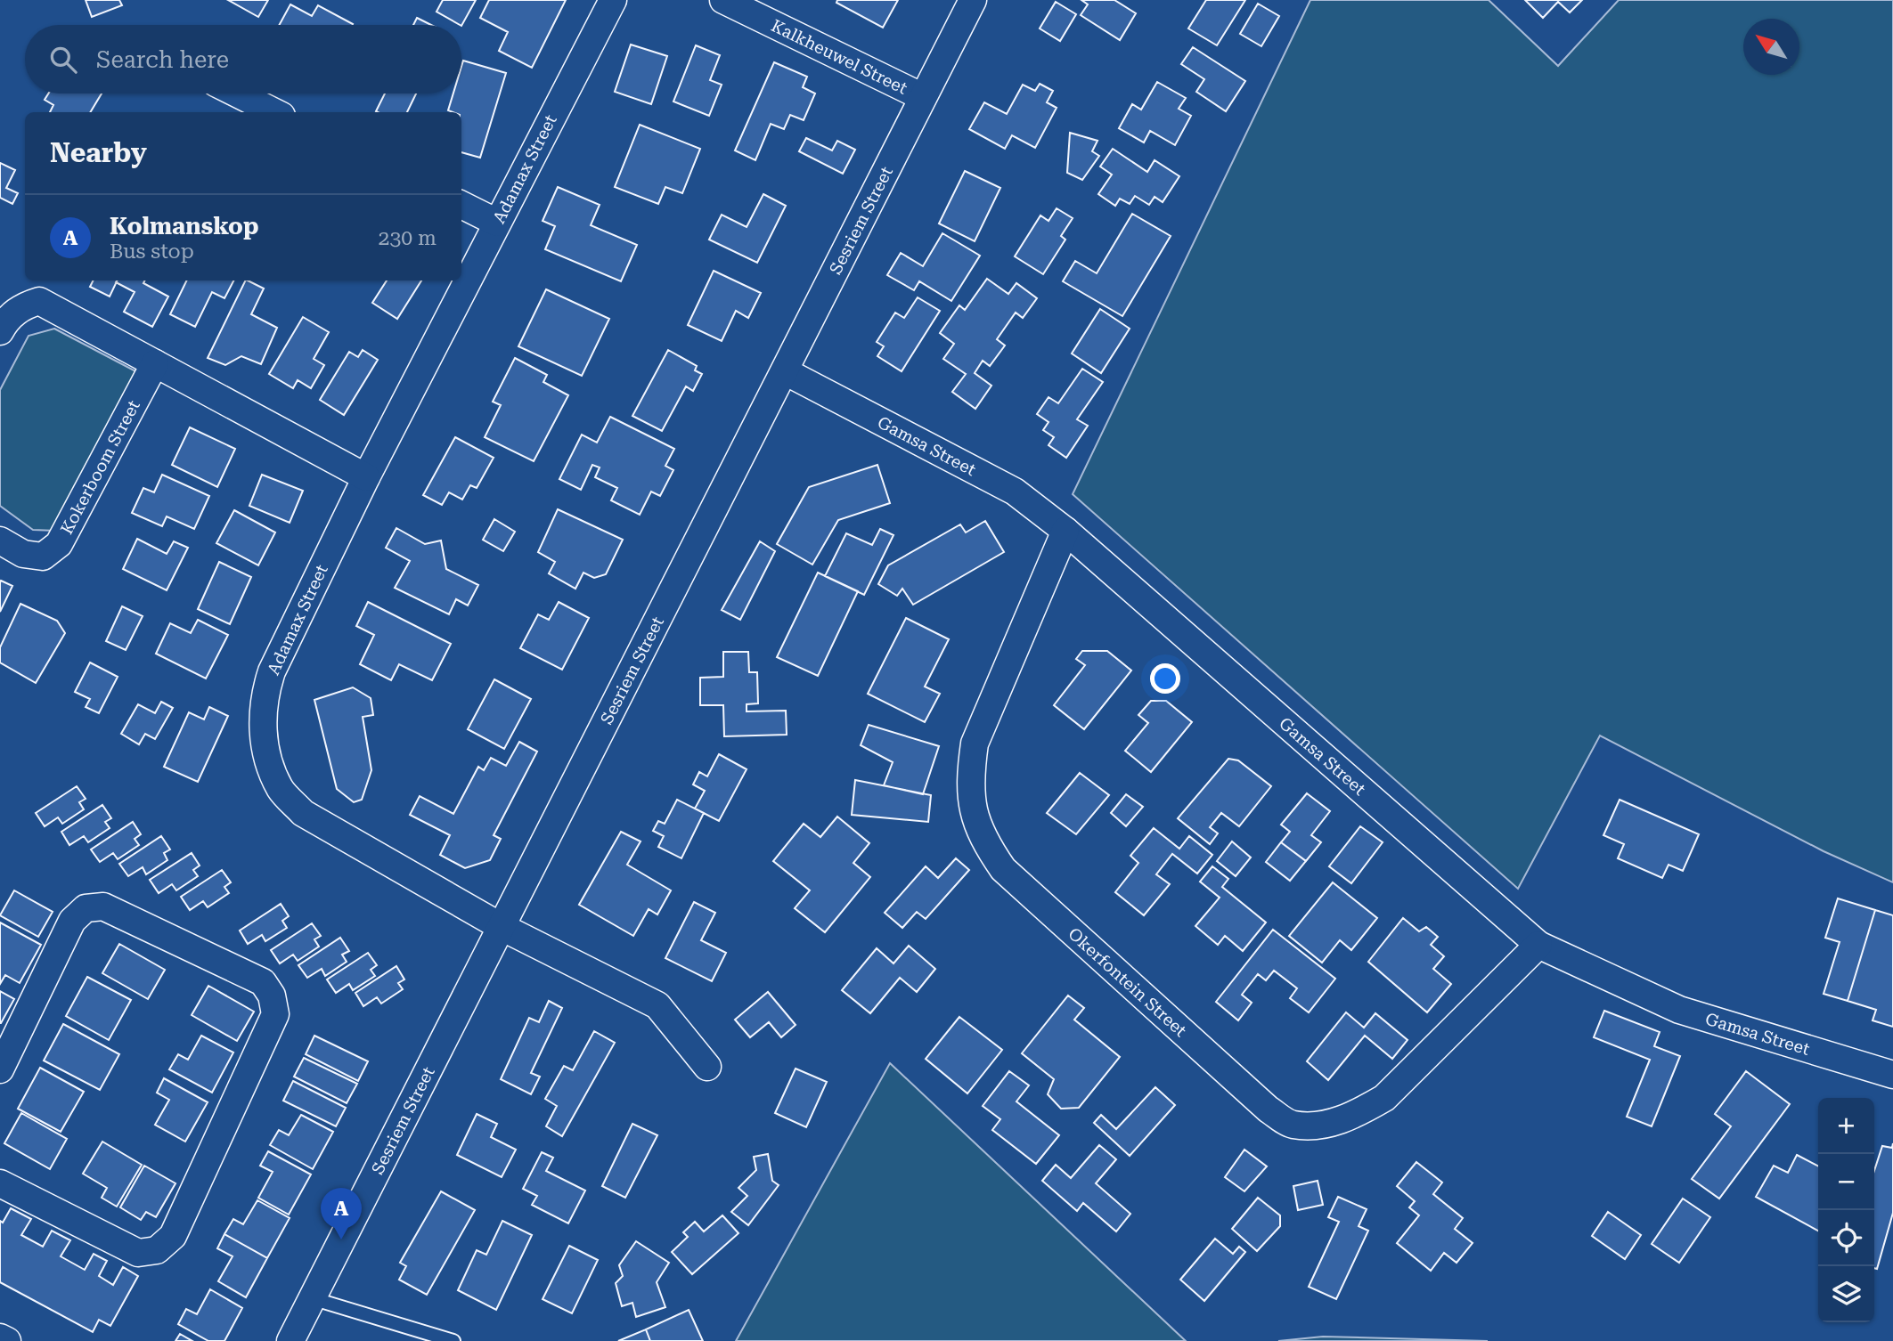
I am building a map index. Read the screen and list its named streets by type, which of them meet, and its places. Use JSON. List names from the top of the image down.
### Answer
{
  "streets": {
    "street": [
      "Kalkheuwel Street",
      "Adamax Street",
      "Sesriem Street",
      "Gamsa Street",
      "Kokerboom Street",
      "Okerfontein Street"
    ]
  },
  "crossings": [
    ["Kalkheuwel Street", "Sesriem Street"],
    ["Adamax Street", "Sesriem Street"],
    ["Sesriem Street", "Gamsa Street"],
    ["Gamsa Street", "Okerfontein Street"]
  ],
  "north": "top left",
  "page": {
    "search": "Search here",
    "heading": "Nearby",
    "list": [
      {
        "mark": "A",
        "name": "Kolmanskop",
        "note": "Bus stop",
        "value": "230 m"
      }
    ],
    "map_buttons": ["+", "−"],
    "pins": "A"
  }
}
